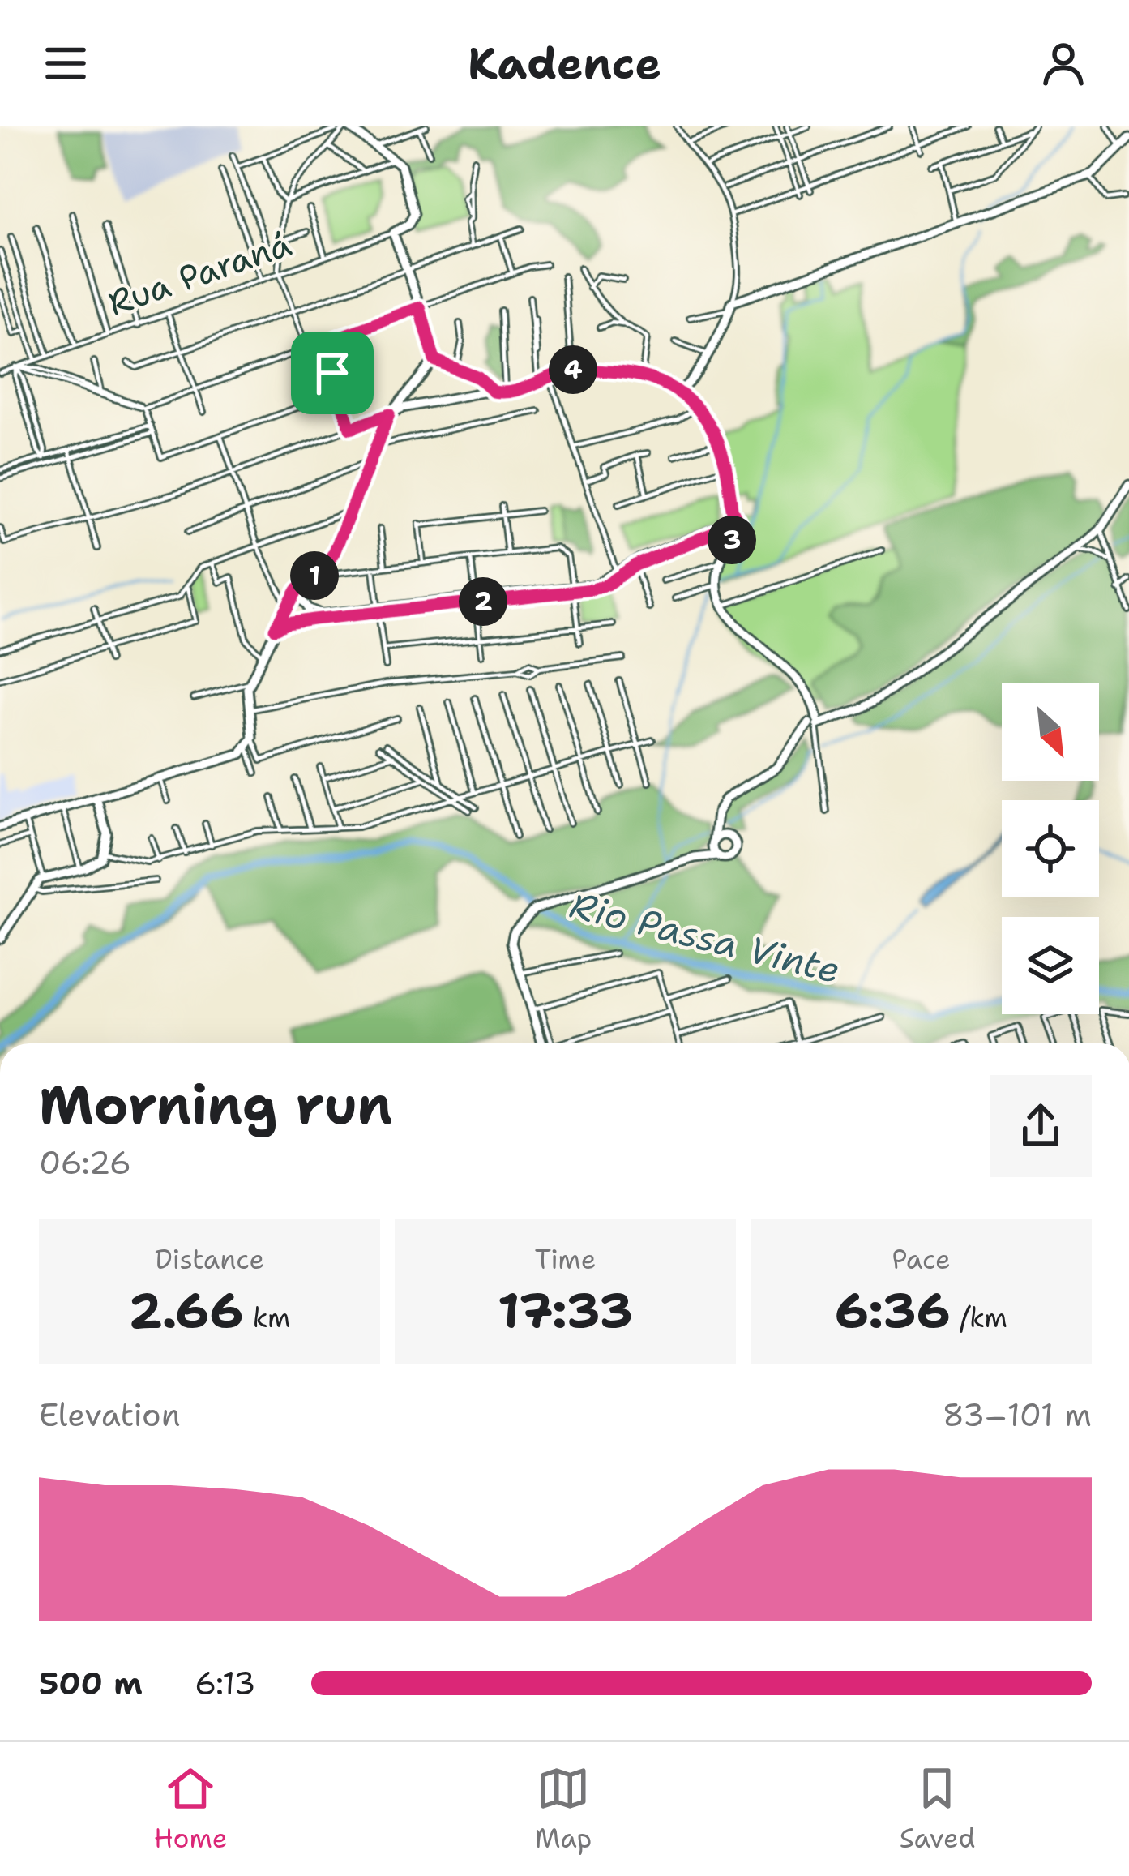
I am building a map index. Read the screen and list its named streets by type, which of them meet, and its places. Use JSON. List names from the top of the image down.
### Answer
{
  "streets": {
    "main road": ["Rua Paraná"]
  },
  "water": ["Rio Passa Vinte"],
  "north": "bottom right",
  "page": {
    "header": "Kadence",
    "pins": [
      "4",
      "3",
      "1",
      "2"
    ],
    "heading": ["Morning run", "06:26"],
    "stats": [
      ["Distance", "2.66 km"],
      ["Time", "17:33"],
      ["Pace", "6:36 /km"]
    ],
    "chart": ["Elevation", "83–101 m"],
    "list": [
      {
        "name": "500 m",
        "note": "6:13"
      }
    ],
    "tabs": ["Home", "Map", "Saved"]
  }
}
